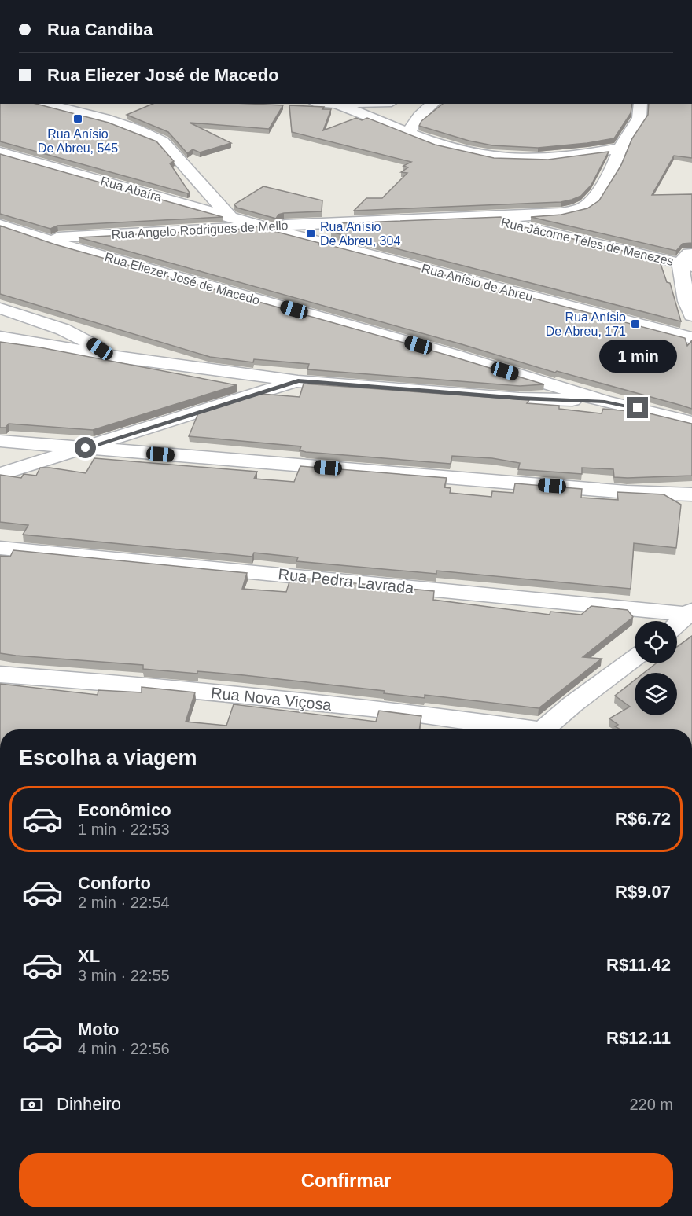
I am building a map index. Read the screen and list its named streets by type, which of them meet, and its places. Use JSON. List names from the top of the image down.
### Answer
{
  "streets": {
    "street": [
      "Rua Abaíra",
      "Rua Angelo Rodrigues de Mello",
      "Rua Jácome Téles de Menezes",
      "Rua Eliezer José de Macedo",
      "Rua Anísio de Abreu",
      "Rua Pedra Lavrada",
      "Rua Nova Viçosa"
    ]
  },
  "crossings": [
    ["Rua Abaíra", "Rua Angelo Rodrigues de Mello"],
    ["Rua Abaíra", "Rua Anísio de Abreu"],
    ["Rua Angelo Rodrigues de Mello", "Rua Jácome Téles de Menezes"],
    ["Rua Angelo Rodrigues de Mello", "Rua Eliezer José de Macedo"],
    ["Rua Angelo Rodrigues de Mello", "Rua Anísio de Abreu"]
  ],
  "places": {
    "transit": ["Rua Anísio De Abreu, 545", "Rua Anísio De Abreu, 304", "Rua Anísio De Abreu, 171"]
  },
  "page": {
    "banner": ["Rua Candiba", "Rua Eliezer José de Macedo"],
    "bubble": "1 min",
    "heading": "Escolha a viagem",
    "list": [
      {
        "name": "Econômico",
        "note": "1 min · 22:53",
        "value": "R$6.72"
      },
      {
        "name": "Conforto",
        "note": "2 min · 22:54",
        "value": "R$9.07"
      },
      {
        "name": "XL",
        "note": "3 min · 22:55",
        "value": "R$11.42"
      },
      {
        "name": "Moto",
        "note": "4 min · 22:56",
        "value": "R$12.11"
      }
    ],
    "pay": ["Dinheiro", "220 m"],
    "buttons": "Confirmar"
  }
}
